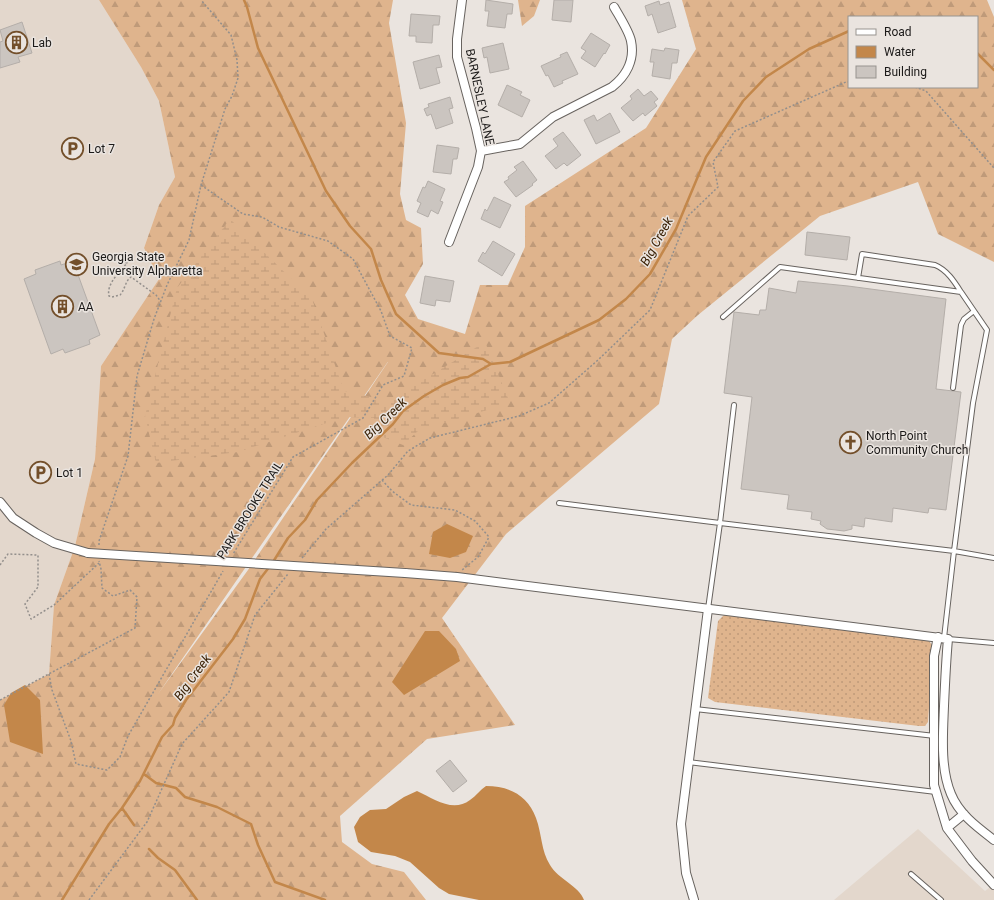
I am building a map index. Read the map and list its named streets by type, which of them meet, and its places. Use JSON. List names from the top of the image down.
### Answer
{
  "streets": {
    "street": ["BARNESLEY LANE"],
    "path": ["PARK BROOKE TRAIL"]
  },
  "water": ["Big Creek"],
  "places": {
    "building": ["Lab", "AA"],
    "parking": ["Lot 7", "Lot 1"],
    "school or university": ["Georgia State University Alpharetta"],
    "church": ["North Point Community Church"]
  },
  "legend": ["Road", "Water", "Building"]
}
